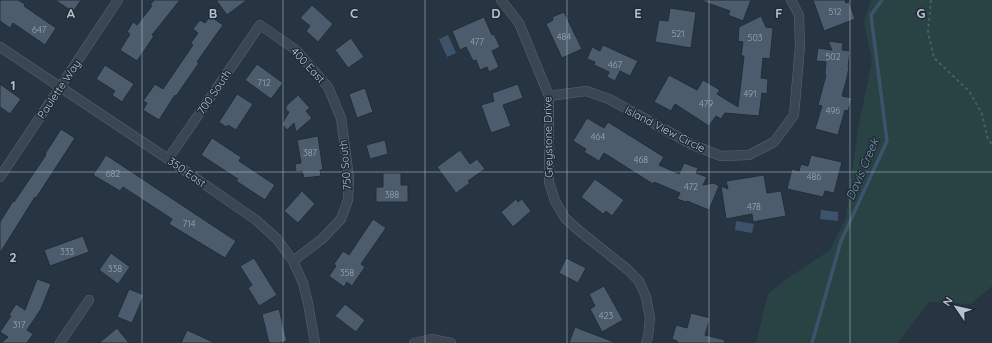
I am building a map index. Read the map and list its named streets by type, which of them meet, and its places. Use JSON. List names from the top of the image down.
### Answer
{
  "streets": {
    "street": [
      "400 East",
      "Paulette Way",
      "700 South",
      "Island View Circle",
      "Greystone Drive",
      "750 South",
      "350 East"
    ]
  },
  "crossings": [
    ["400 East", "700 South"],
    ["400 East", "750 South"],
    ["Paulette Way", "350 East"],
    ["700 South", "350 East"],
    ["Island View Circle", "Greystone Drive"],
    ["750 South", "350 East"]
  ],
  "water": ["Davis Creek"],
  "house_numbers": [
    "512",
    "647",
    "521",
    "484",
    "503",
    "477",
    "502",
    "467",
    "712",
    "491",
    "479",
    "496",
    "464",
    "387",
    "468",
    "682",
    "486",
    "472",
    "388",
    "478",
    "714",
    "333",
    "338",
    "358",
    "423",
    "317"
  ],
  "north": "top left",
  "grid": {
    "columns": [
      "A",
      "B",
      "C",
      "D",
      "E",
      "F",
      "G"
    ],
    "rows": ["1", "2"]
  }
}
